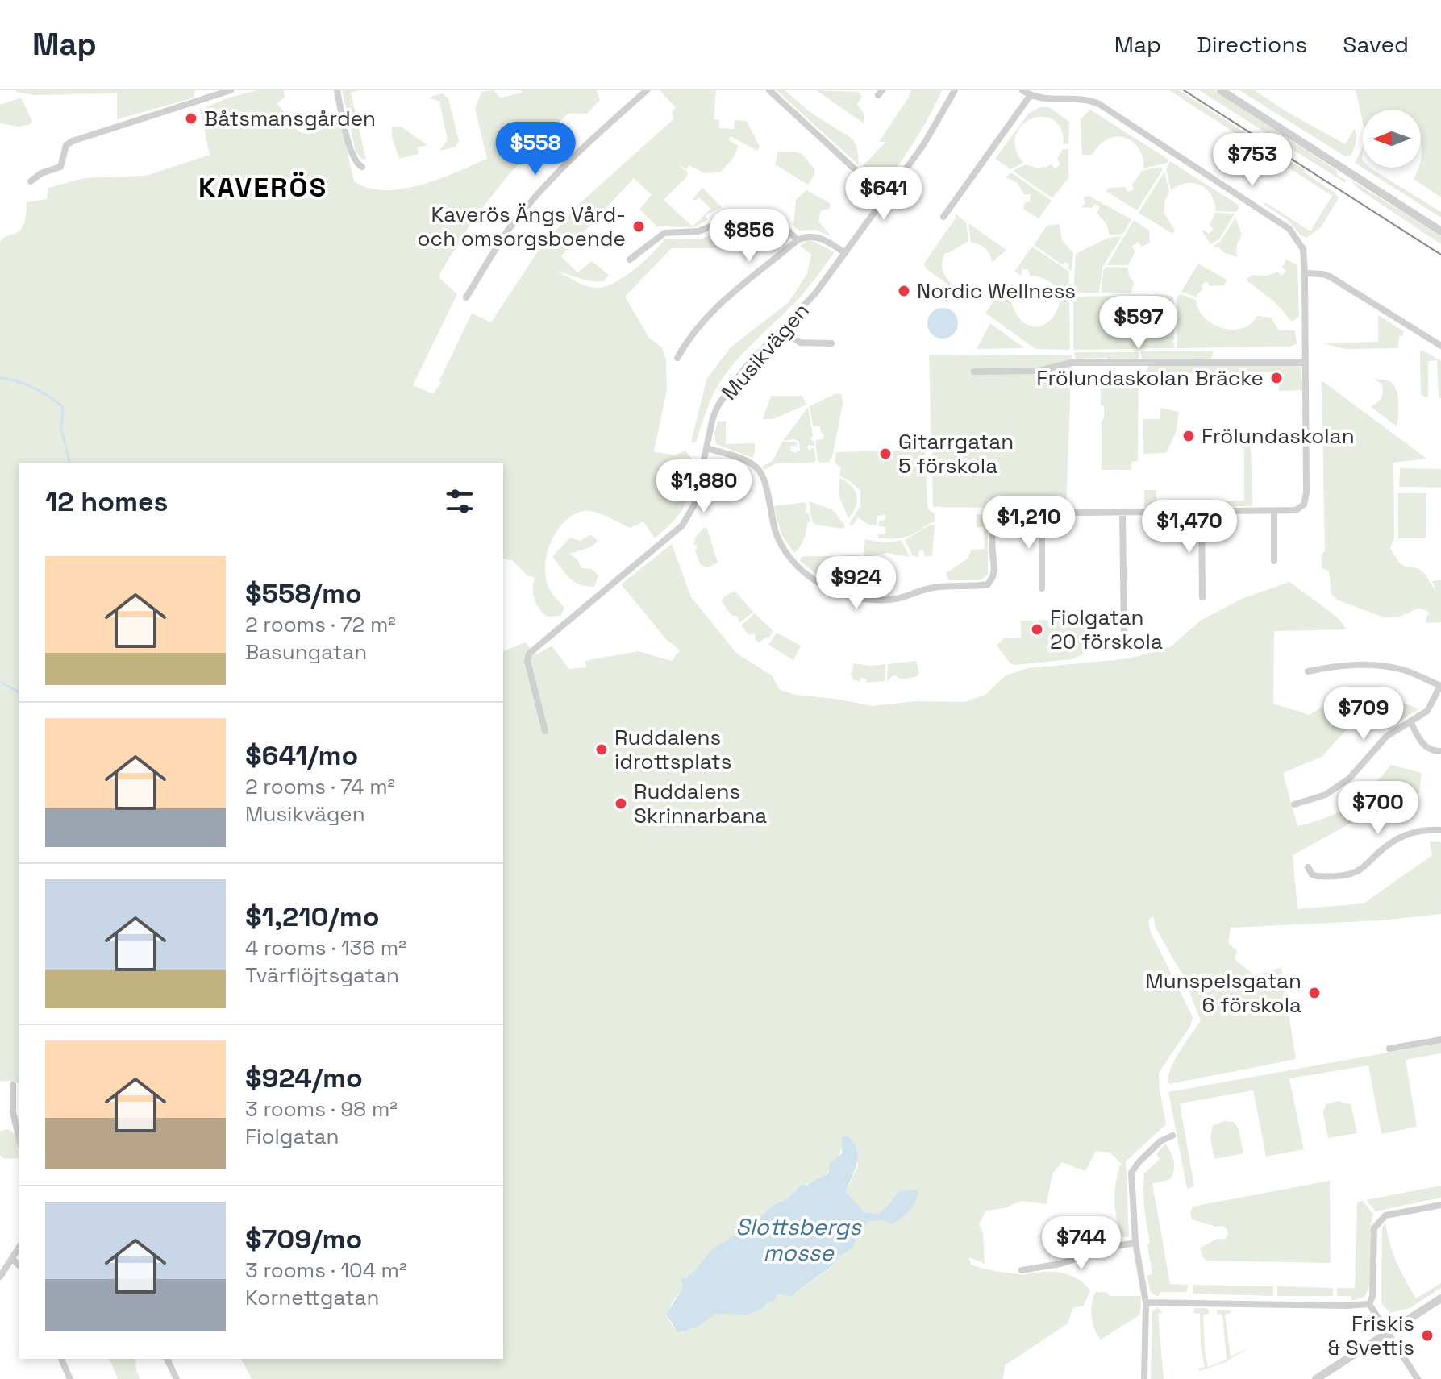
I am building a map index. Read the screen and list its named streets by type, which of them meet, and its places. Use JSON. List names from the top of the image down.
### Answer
{
  "streets": {
    "street": ["Musikvägen"]
  },
  "districts": ["KAVERÖS"],
  "water": ["Slottsbergs mosse"],
  "places": [
    "Båtsmansgården",
    "Kaverös Ängs Vård- och omsorgsboende",
    "Nordic Wellness",
    "Frölundaskolan Bräcke",
    "Frölundaskolan",
    "Gitarrgatan 5 förskola",
    "Fiolgatan 20 förskola",
    "Ruddalens idrottsplats",
    "Ruddalens Skrinnarbana",
    "Munspelsgatan 6 förskola",
    "Friskis & Svettis"
  ],
  "north": "left",
  "page": {
    "header": "Map",
    "nav": ["Map", "Directions", "Saved"],
    "price": [
      "$558",
      "$753",
      "$641",
      "$856",
      "$597",
      "$1,880",
      "$1,210",
      "$1,470",
      "$924",
      "$709",
      "$700",
      "$744"
    ],
    "heading": "12 homes",
    "list": [
      {
        "name": "$558/mo",
        "note": "2 rooms · 72 m² · Basungatan"
      },
      {
        "name": "$641/mo",
        "note": "2 rooms · 74 m² · Musikvägen"
      },
      {
        "name": "$1,210/mo",
        "note": "4 rooms · 136 m² · Tvärflöjtsgatan"
      },
      {
        "name": "$924/mo",
        "note": "3 rooms · 98 m² · Fiolgatan"
      },
      {
        "name": "$709/mo",
        "note": "3 rooms · 104 m² · Kornettgatan"
      }
    ]
  }
}
